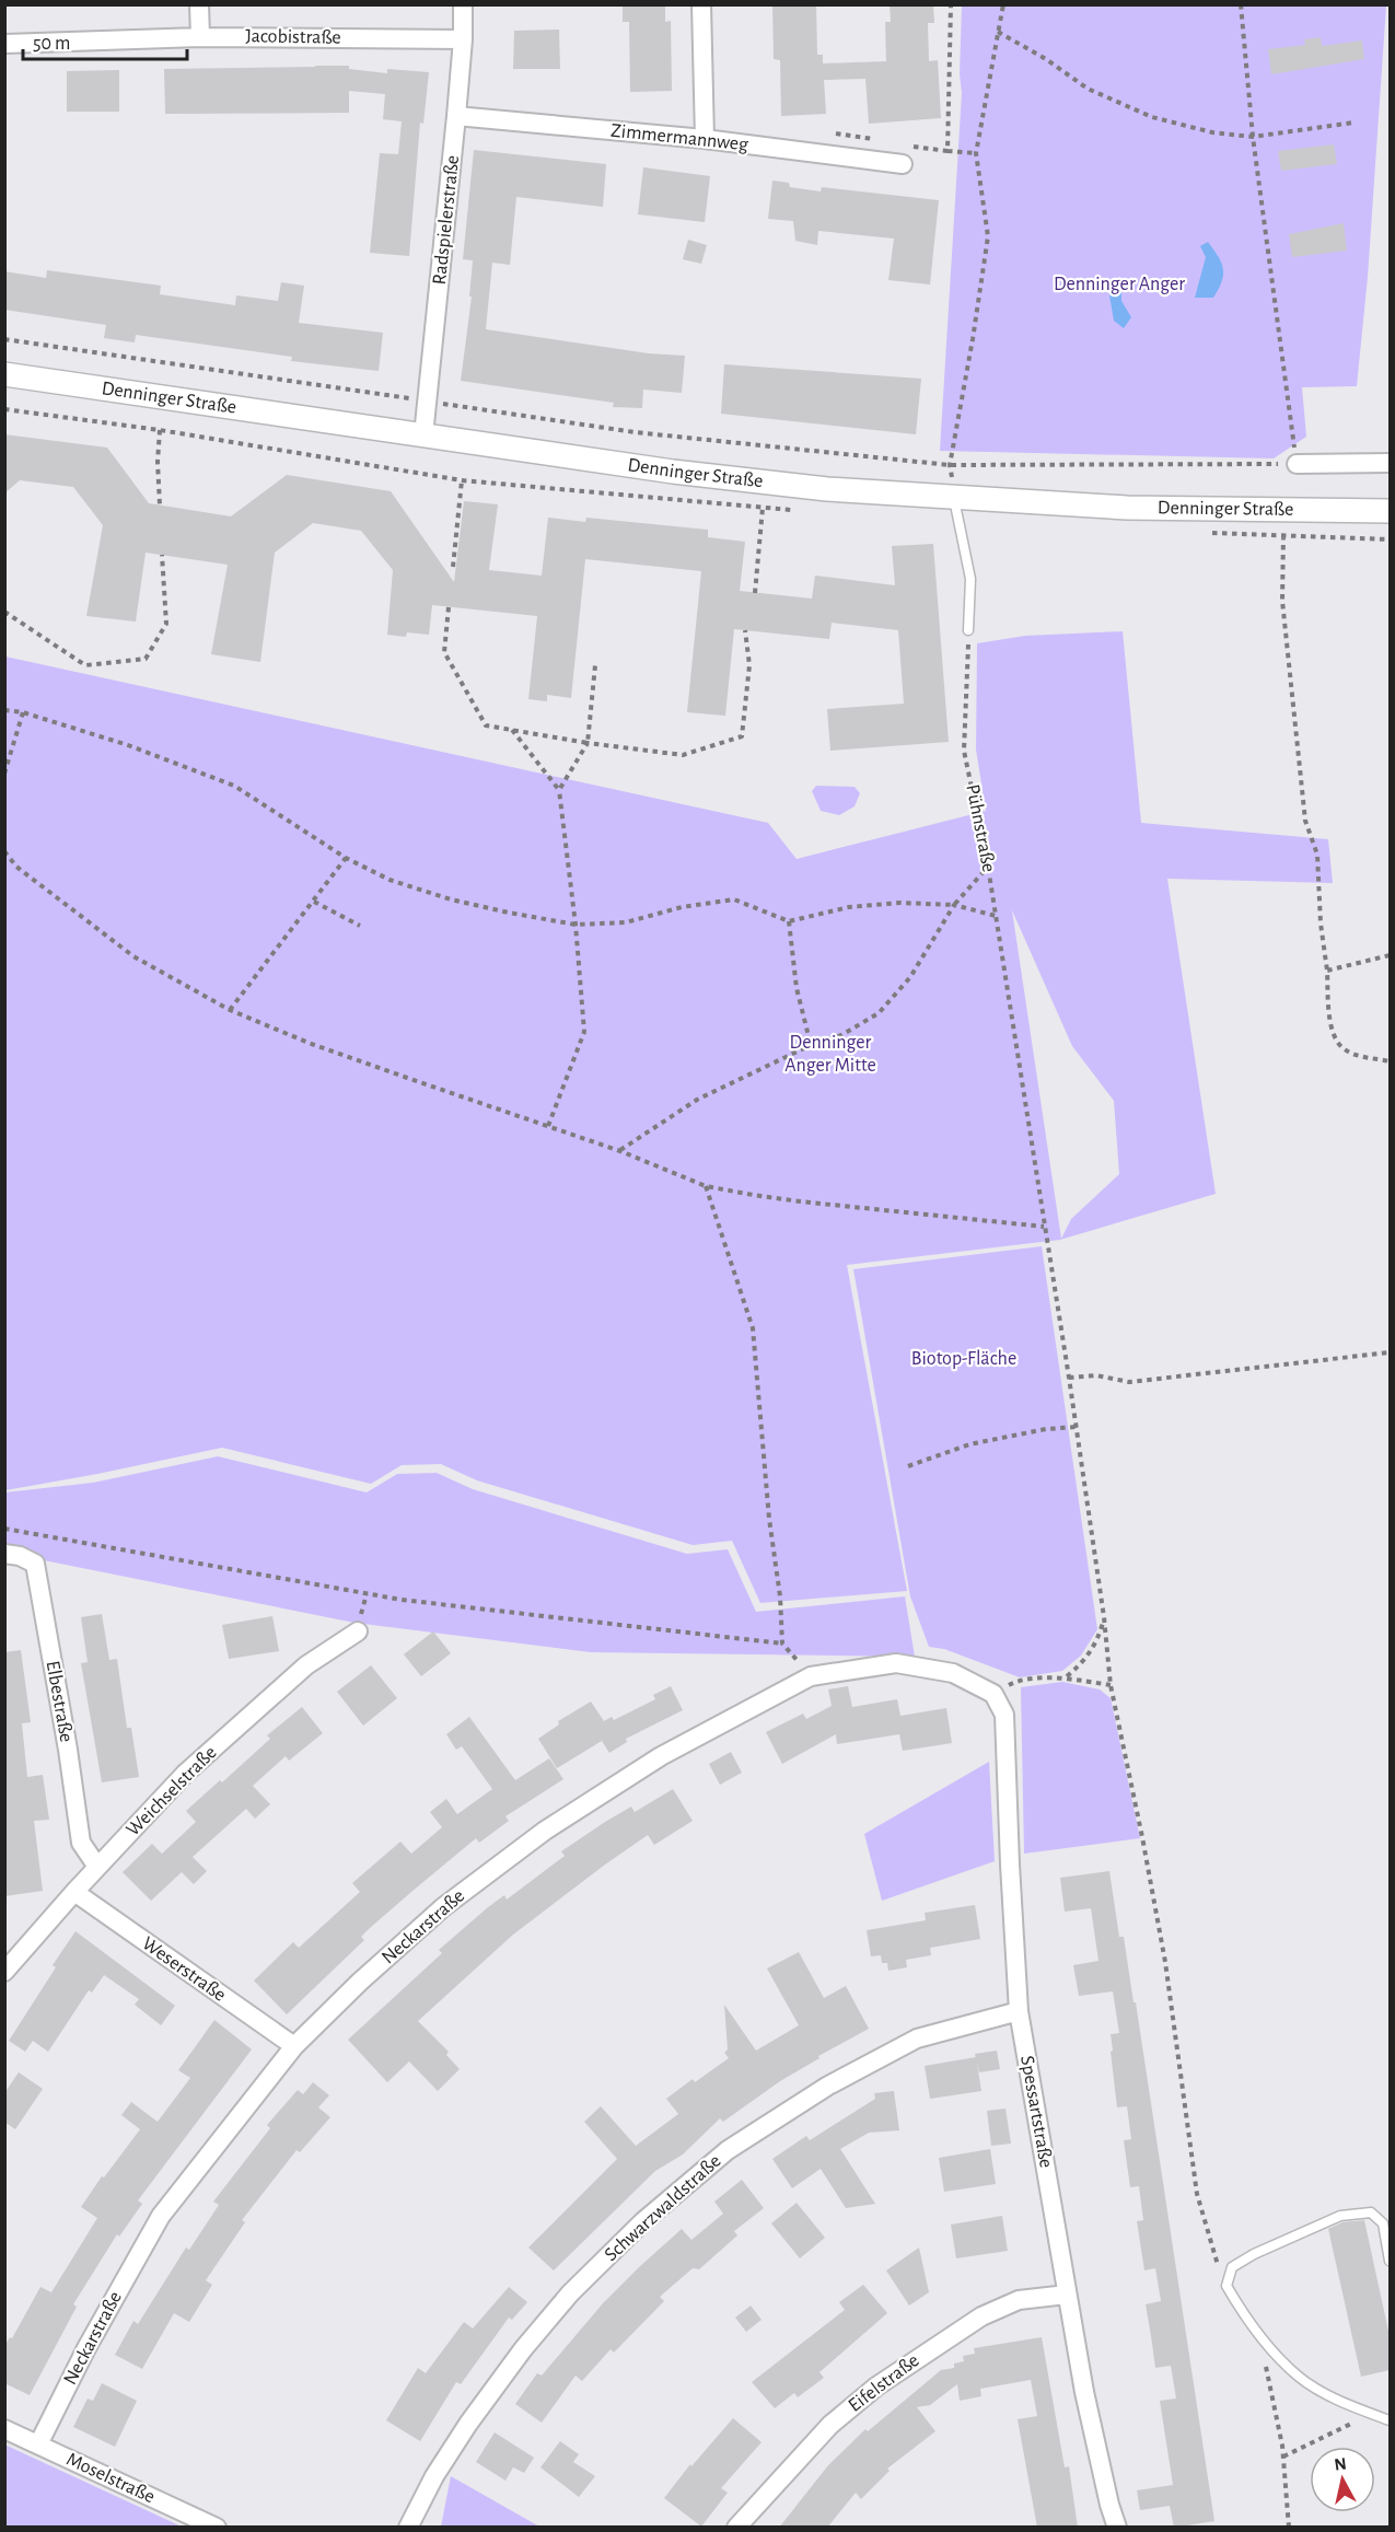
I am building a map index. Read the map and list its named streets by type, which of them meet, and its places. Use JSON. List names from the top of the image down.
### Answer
{
  "streets": {
    "street": [
      "Jacobistraße",
      "Zimmermannweg",
      "Radspielerstraße",
      "Denninger Straße",
      "Elbestraße",
      "Weichselstraße",
      "Neckarstraße",
      "Weserstraße",
      "Spessartstraße",
      "Schwarzwaldstraße",
      "Eifelstraße",
      "Moselstraße"
    ],
    "path": ["Pühnstraße"]
  },
  "crossings": [
    ["Jacobistraße", "Radspielerstraße"],
    ["Zimmermannweg", "Radspielerstraße"],
    ["Radspielerstraße", "Denninger Straße"],
    ["Elbestraße", "Weichselstraße"],
    ["Weichselstraße", "Weserstraße"],
    ["Neckarstraße", "Weserstraße"],
    ["Neckarstraße", "Spessartstraße"],
    ["Neckarstraße", "Moselstraße"],
    ["Spessartstraße", "Schwarzwaldstraße"],
    ["Spessartstraße", "Eifelstraße"]
  ],
  "parks": ["Denninger Anger", "Denninger Anger Mitte", "Biotop-Fläche"],
  "scale_bar": "50 m",
  "north": "top"
}
